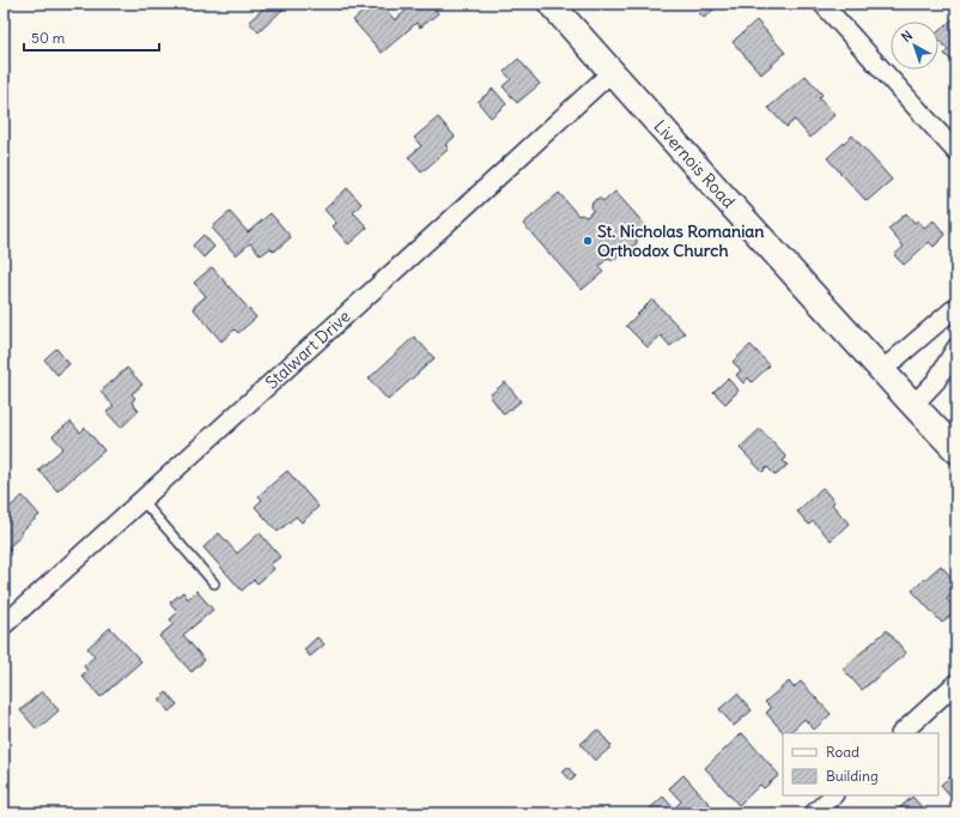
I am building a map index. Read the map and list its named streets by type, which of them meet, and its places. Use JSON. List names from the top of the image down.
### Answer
{
  "streets": {
    "main road": ["Livernois Road"],
    "street": ["Stalwart Drive"]
  },
  "crossings": [
    ["Livernois Road", "Stalwart Drive"]
  ],
  "places": ["St. Nicholas Romanian Orthodox Church"],
  "legend": ["Road", "Building"],
  "scale_bar": "50 m",
  "north": "top left"
}
